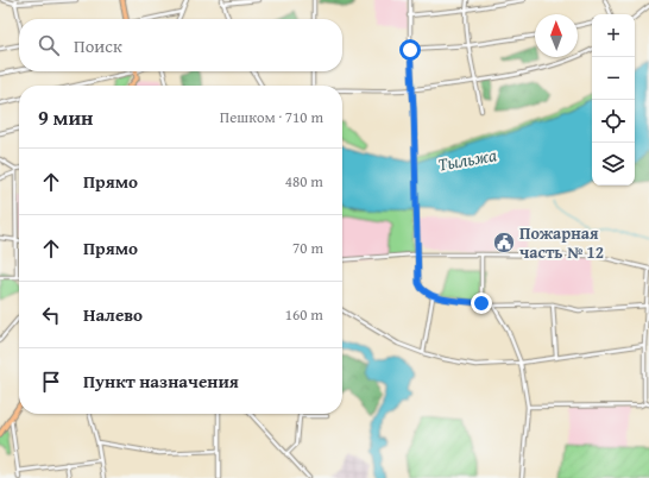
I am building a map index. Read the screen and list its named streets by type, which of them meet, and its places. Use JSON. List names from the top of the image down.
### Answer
{
  "water": ["Тыльжа"],
  "places": {
    "public building": ["Пожарная часть № 12"]
  },
  "north": "top",
  "page": {
    "map_buttons": ["+", "−"],
    "search": "Поиск",
    "heading": ["9 мин", "Пешком · 710 m"],
    "list": [
      ["Прямо", "480 m"],
      ["Прямо", "70 m"],
      ["Налево", "160 m"],
      "Пункт назначения"
    ]
  }
}
